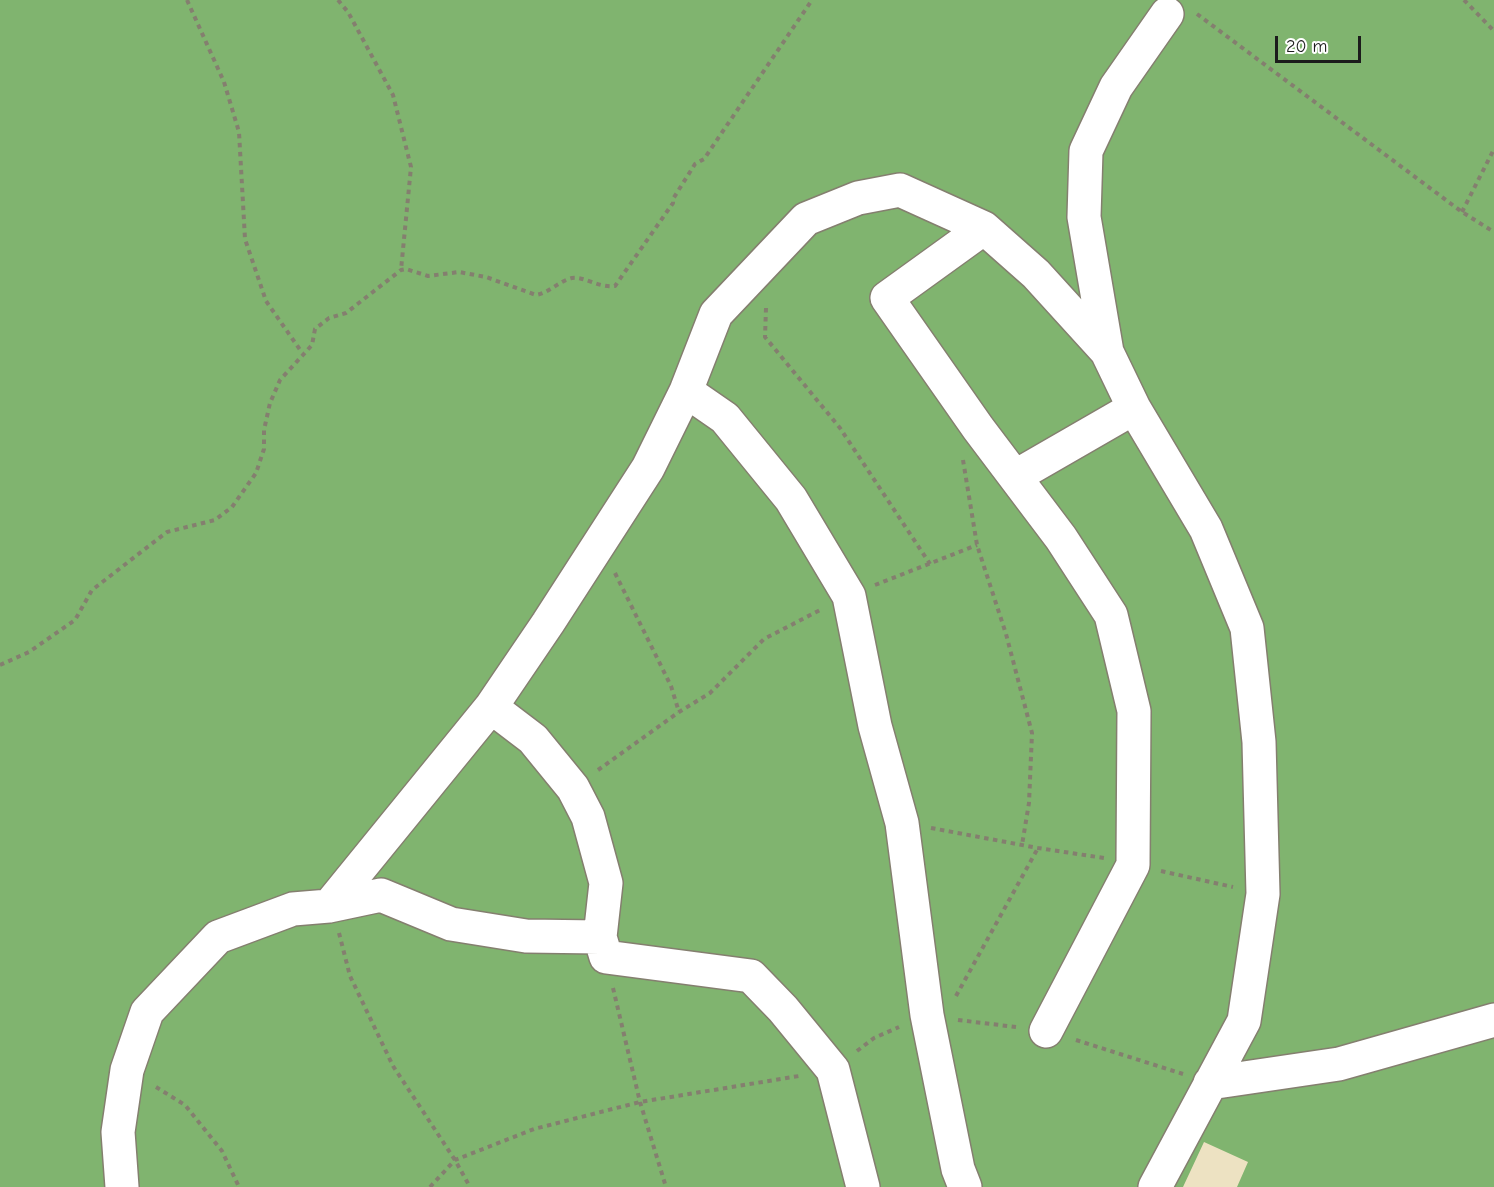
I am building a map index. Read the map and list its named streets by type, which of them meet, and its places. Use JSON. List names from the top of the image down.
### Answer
{
  "scale_bar": "20 m"
}
